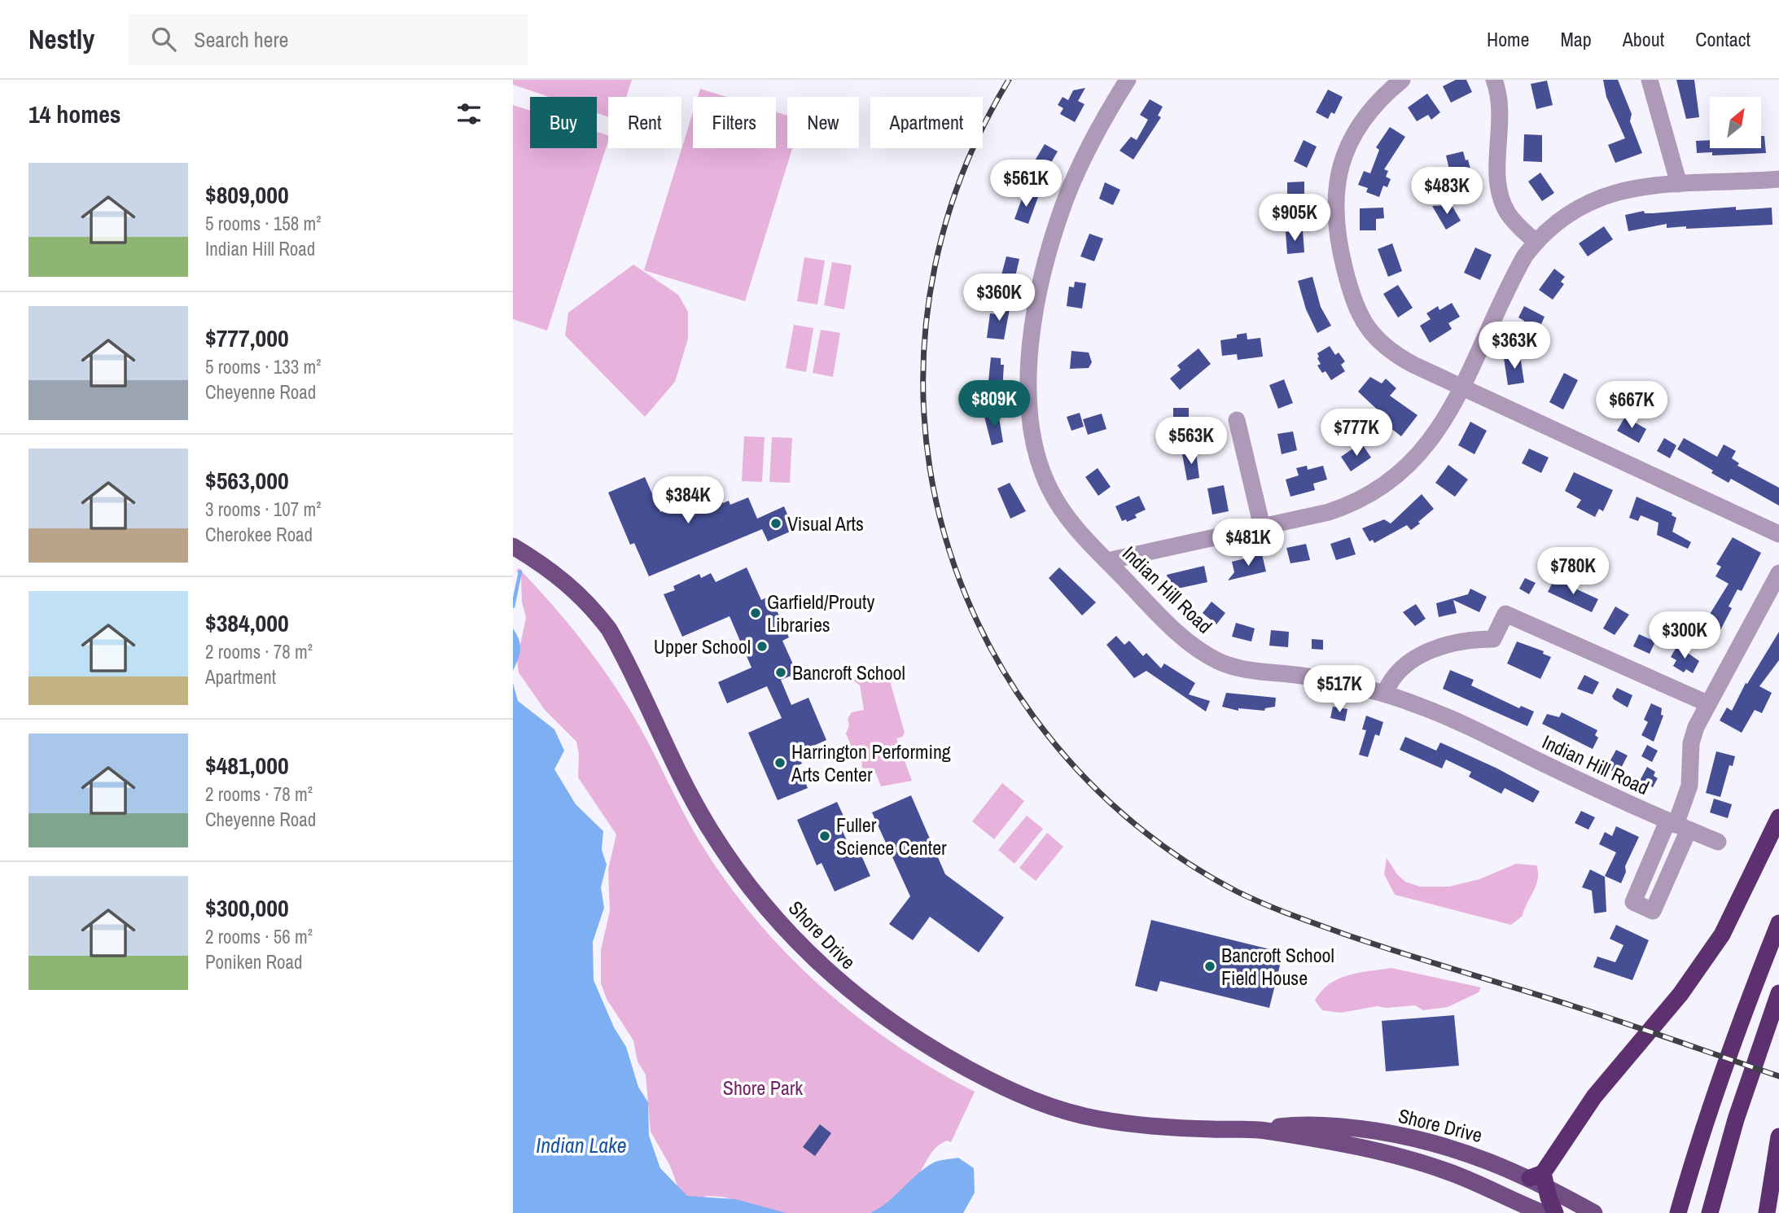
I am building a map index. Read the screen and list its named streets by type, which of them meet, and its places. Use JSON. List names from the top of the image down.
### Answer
{
  "streets": {
    "main road": ["Shore Drive"],
    "street": ["Indian Hill Road"]
  },
  "water": ["Indian Lake"],
  "parks": ["Shore Park"],
  "places": [
    "Visual Arts",
    "Garfield/Prouty Libraries",
    "Upper School",
    "Bancroft School",
    "Harrington Performing Arts Center",
    "Fuller Science Center",
    "Bancroft School Field House"
  ],
  "north": "top right",
  "page": {
    "header": "Nestly",
    "search": "Search here",
    "nav": [
      "Home",
      "Map",
      "About",
      "Contact"
    ],
    "heading": "14 homes",
    "chip": [
      "Buy",
      "Rent",
      "Filters",
      "New",
      "Apartment"
    ],
    "list": [
      {
        "name": "$809,000",
        "note": "5 rooms · 158 m² · Indian Hill Road"
      },
      {
        "name": "$777,000",
        "note": "5 rooms · 133 m² · Cheyenne Road"
      },
      {
        "name": "$563,000",
        "note": "3 rooms · 107 m² · Cherokee Road"
      },
      {
        "name": "$384,000",
        "note": "2 rooms · 78 m² · Apartment"
      },
      {
        "name": "$481,000",
        "note": "2 rooms · 78 m² · Cheyenne Road"
      },
      {
        "name": "$300,000",
        "note": "2 rooms · 56 m² · Poniken Road"
      }
    ],
    "price": [
      "$561K",
      "$483K",
      "$905K",
      "$360K",
      "$363K",
      "$809K",
      "$667K",
      "$777K",
      "$563K",
      "$384K",
      "$481K",
      "$780K",
      "$300K",
      "$517K"
    ]
  }
}
